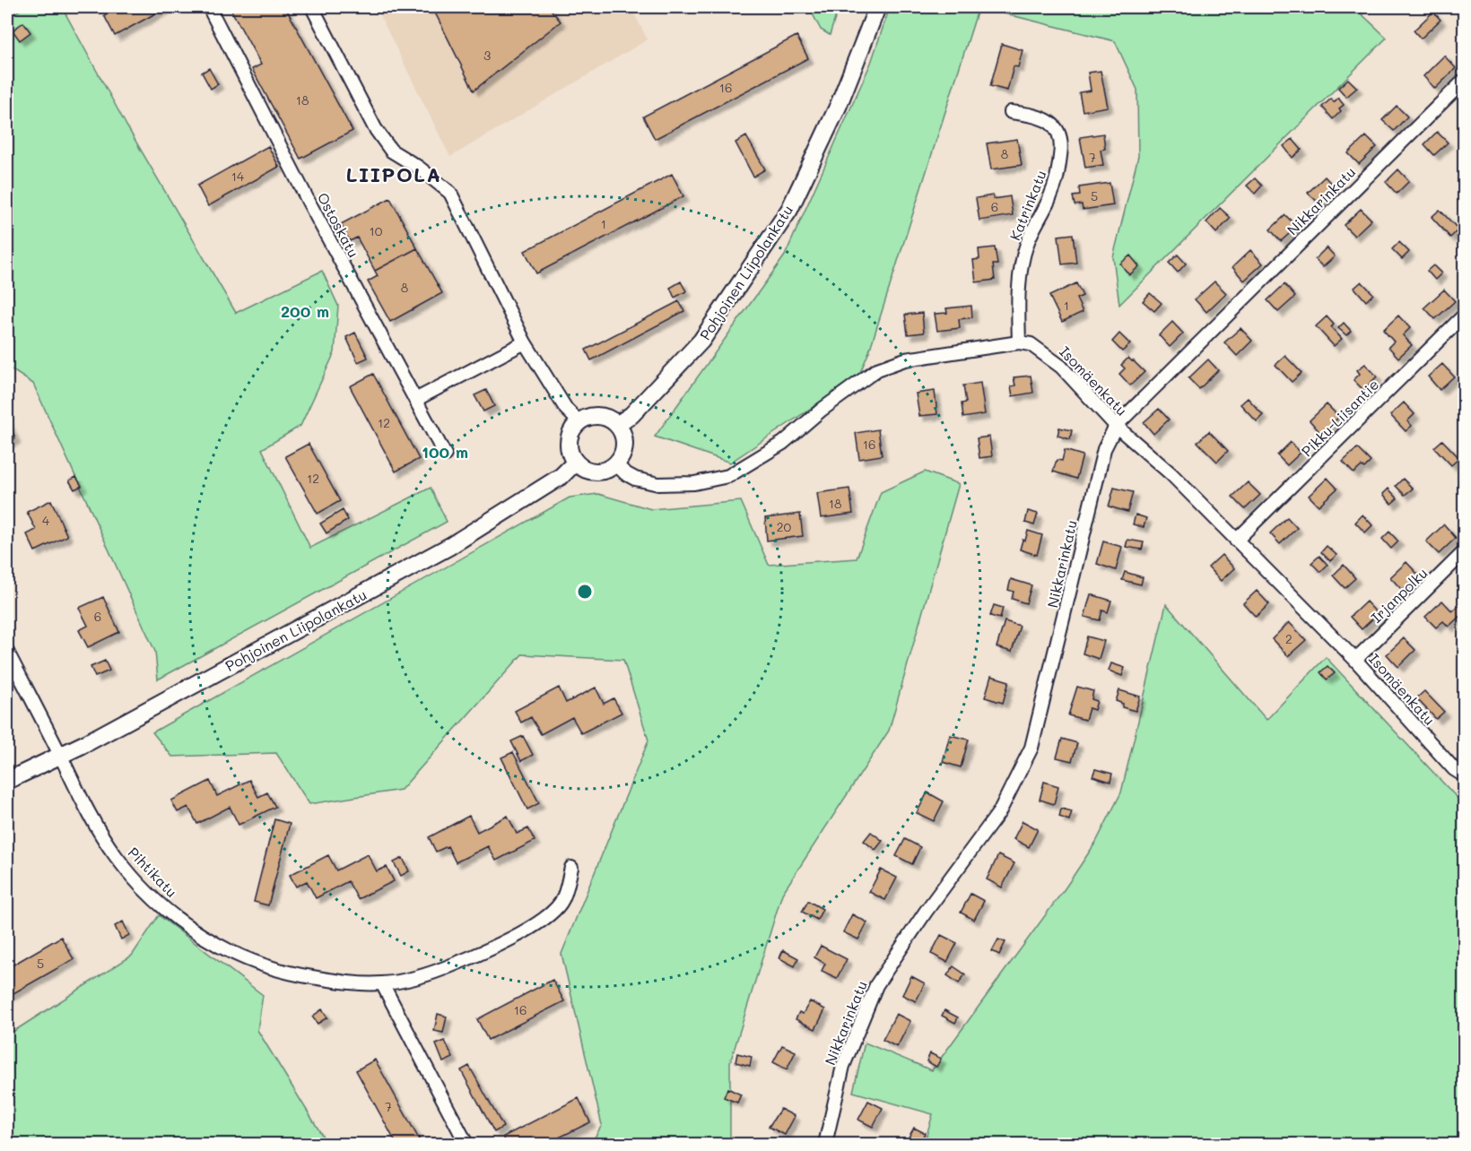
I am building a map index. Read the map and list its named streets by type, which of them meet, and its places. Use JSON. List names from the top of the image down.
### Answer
{
  "streets": {
    "street": [
      "Nikkarinkatu",
      "Katrinkatu",
      "Ostoskatu",
      "Pohjoinen Liipolankatu",
      "Isomäenkatu",
      "Pikku-Liisantie",
      "Irjanpolku",
      "Pihtikatu"
    ]
  },
  "crossings": [
    ["Nikkarinkatu", "Isomäenkatu"],
    ["Katrinkatu", "Isomäenkatu"],
    ["Pohjoinen Liipolankatu", "Pihtikatu"],
    ["Isomäenkatu", "Pikku-Liisantie"],
    ["Isomäenkatu", "Irjanpolku"]
  ],
  "districts": ["LIIPOLA"],
  "house_numbers": [
    "3",
    "16",
    "18",
    "8",
    "7",
    "14",
    "5",
    "6",
    "1",
    "10",
    "8",
    "1",
    "12",
    "16",
    "12",
    "18",
    "4",
    "20",
    "6",
    "2",
    "5",
    "16",
    "7"
  ],
  "rings": ["200 m", "100 m"]
}
